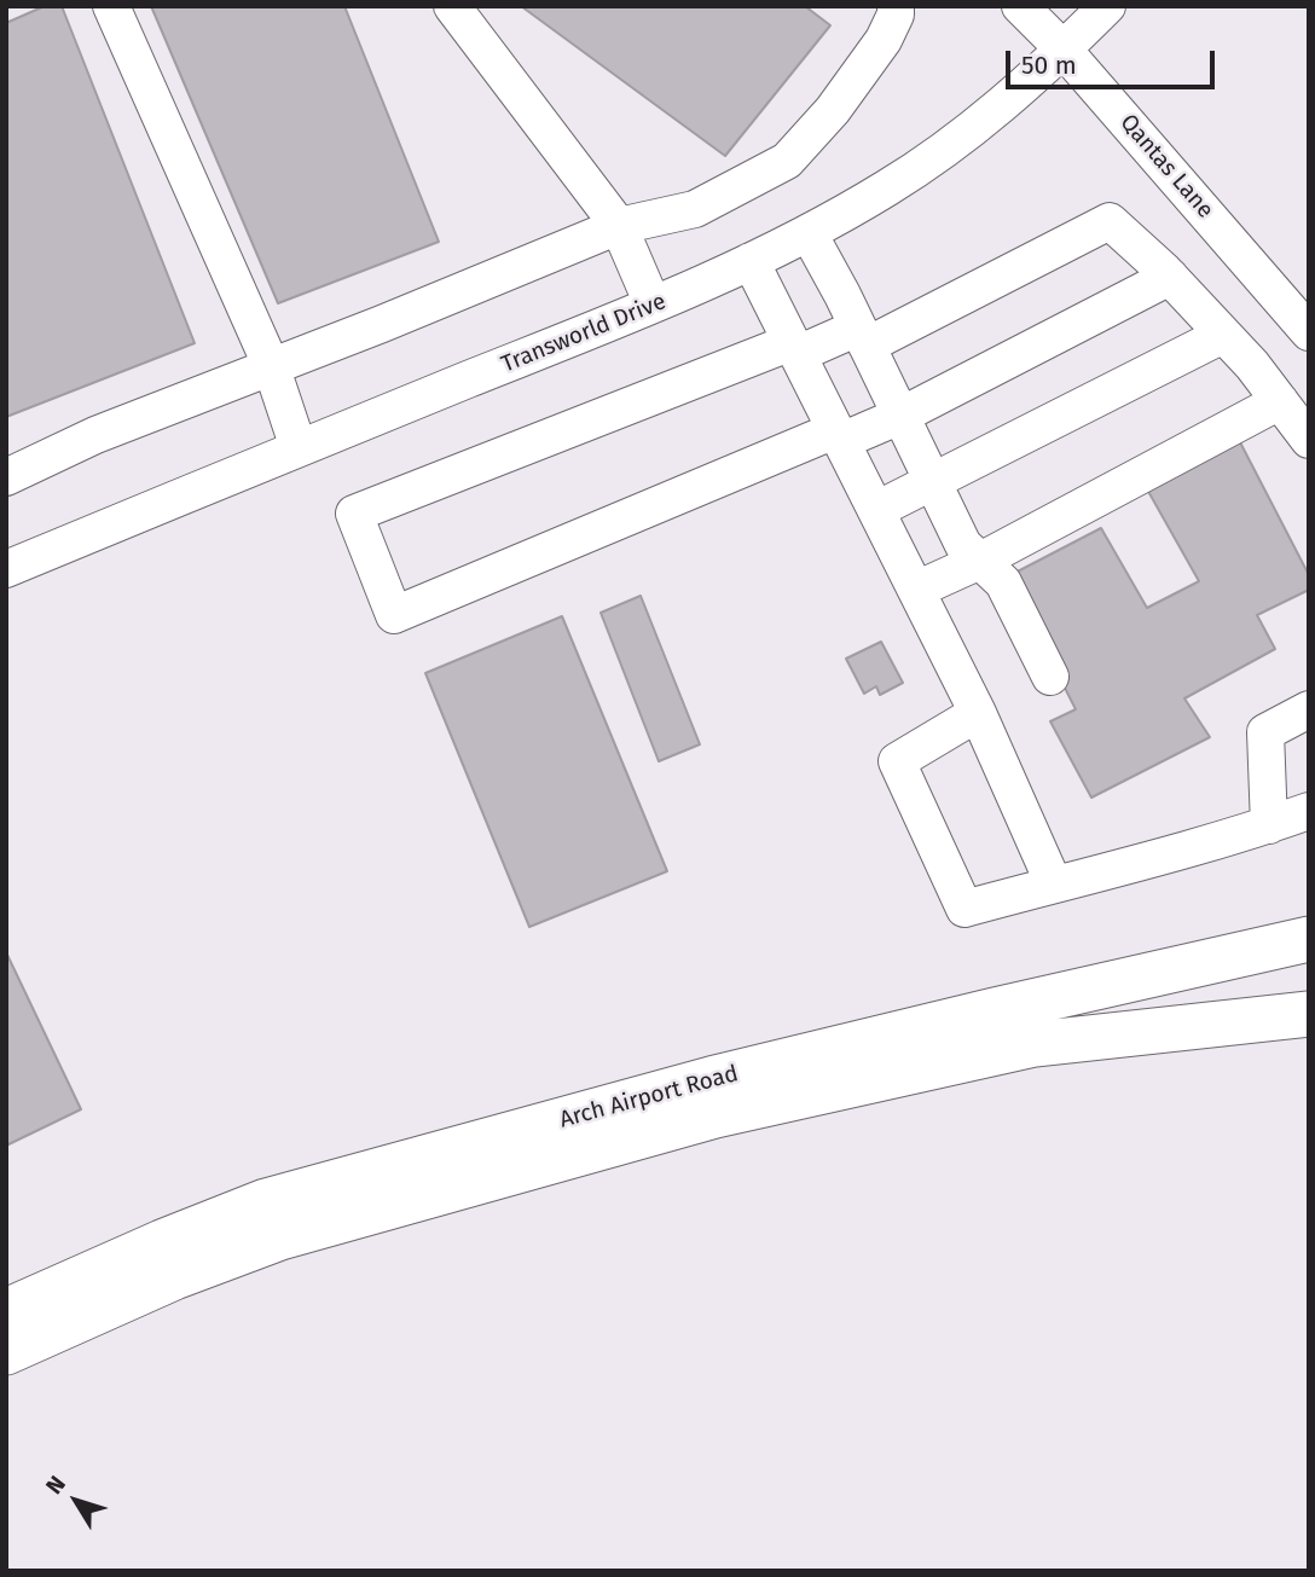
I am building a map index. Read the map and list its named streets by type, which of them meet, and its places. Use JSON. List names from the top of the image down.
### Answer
{
  "streets": {
    "main road": ["Arch Airport Road"],
    "street": ["Qantas Lane", "Transworld Drive"]
  },
  "crossings": [
    ["Qantas Lane", "Transworld Drive"]
  ],
  "scale_bar": "50 m",
  "north": "top left"
}
